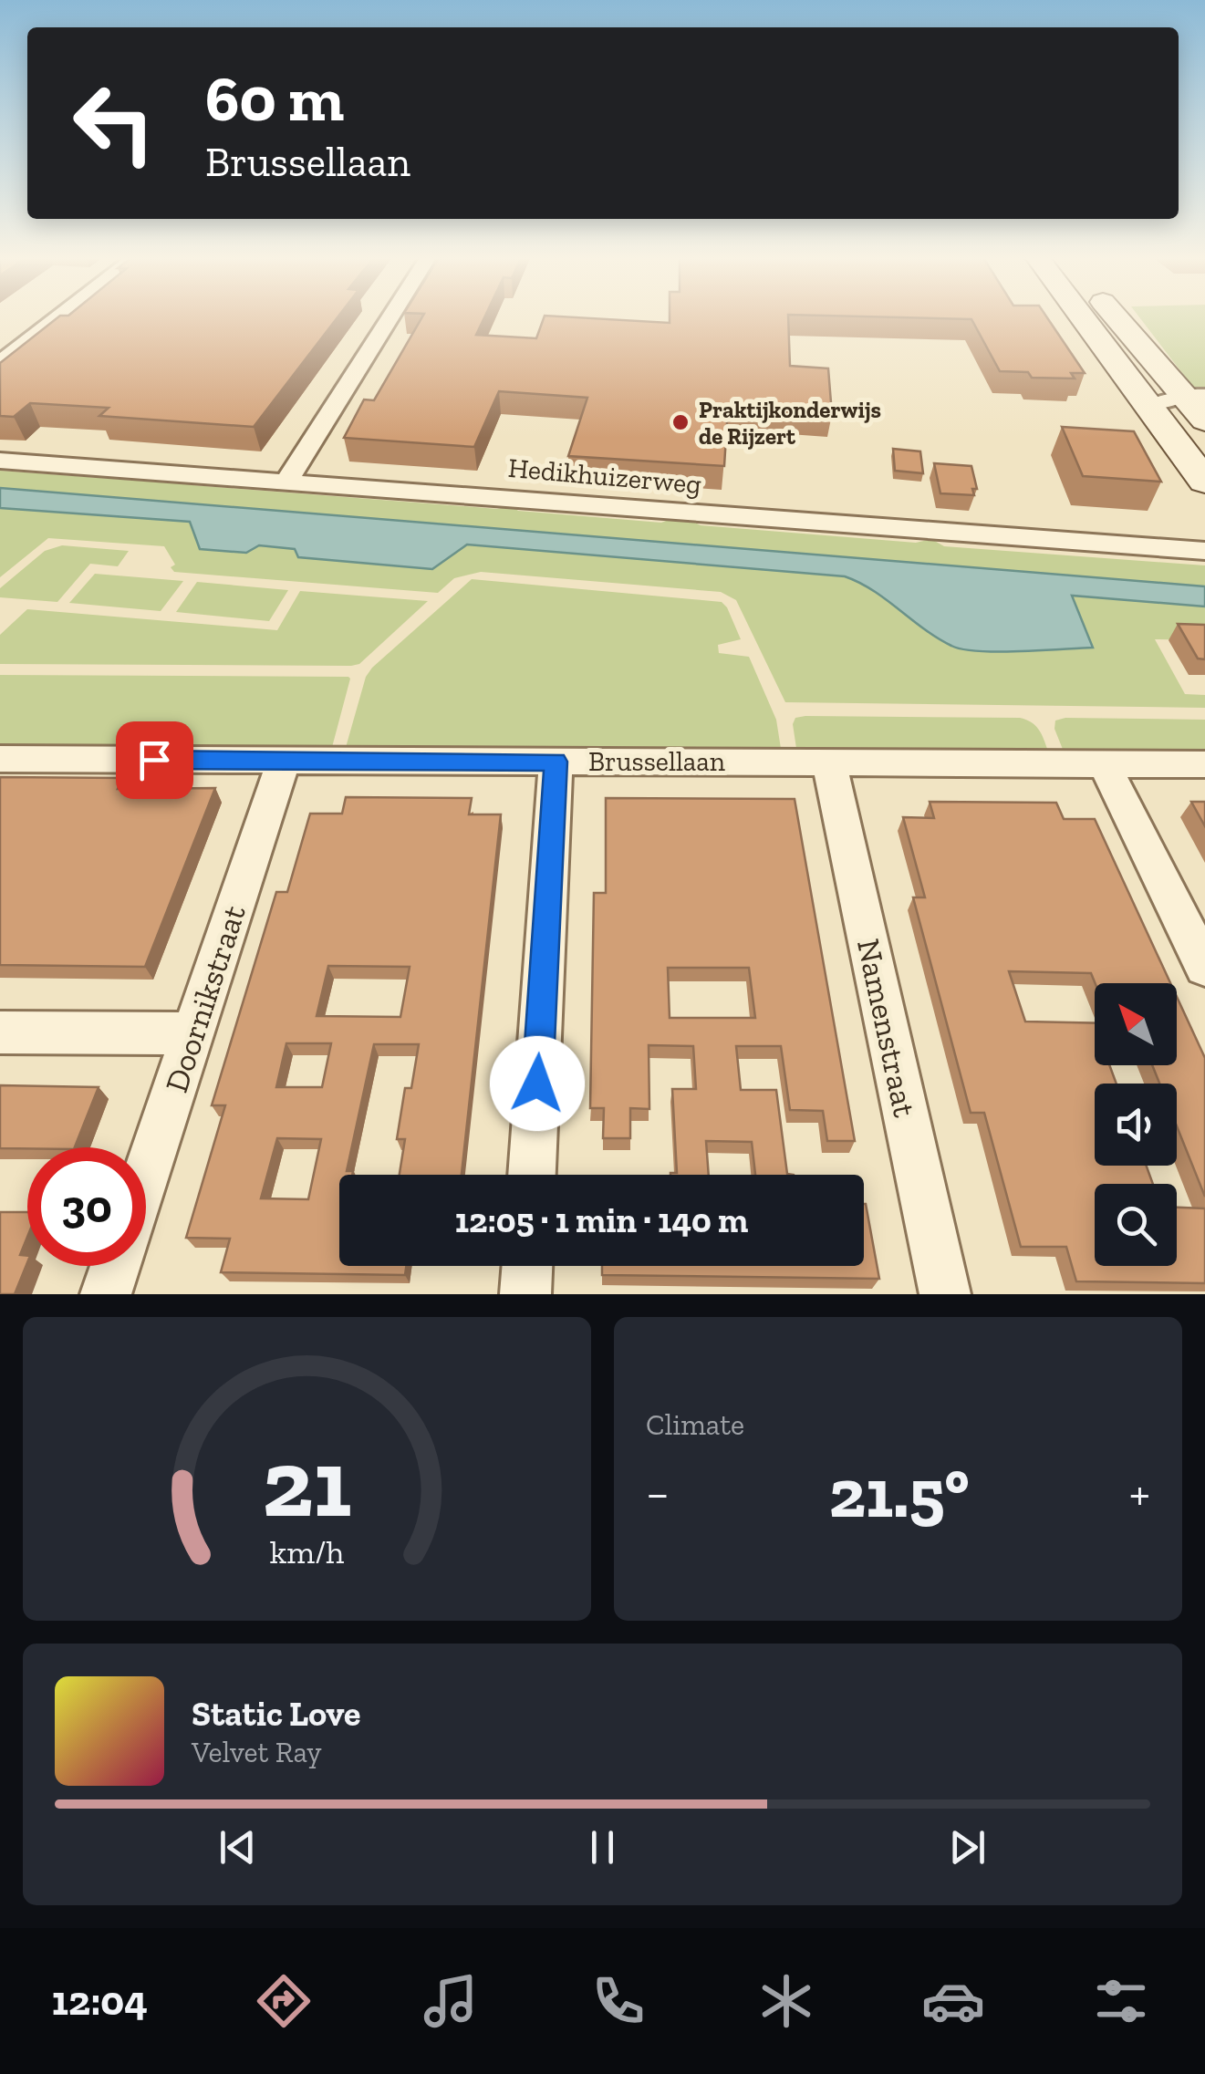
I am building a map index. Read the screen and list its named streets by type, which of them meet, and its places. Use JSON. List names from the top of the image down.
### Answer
{
  "streets": {
    "street": [
      "Hedikhuizerweg",
      "Brussellaan",
      "Doornikstraat",
      "Namenstraat"
    ]
  },
  "crossings": [
    ["Brussellaan", "Doornikstraat"],
    ["Brussellaan", "Namenstraat"]
  ],
  "places": ["Praktijkonderwijs de Rijzert"],
  "north": "top left",
  "page": {
    "turn": ["60 m", "Brussellaan"],
    "limit": "30",
    "trip": "12:05 · 1 min · 140 m",
    "tile": "Climate",
    "heat": ["−", "21.5°", "+"],
    "song": ["Static Love", "Velvet Ray"],
    "tabs": "12:04",
    "gauge": ["21", "km/h"]
  }
}
